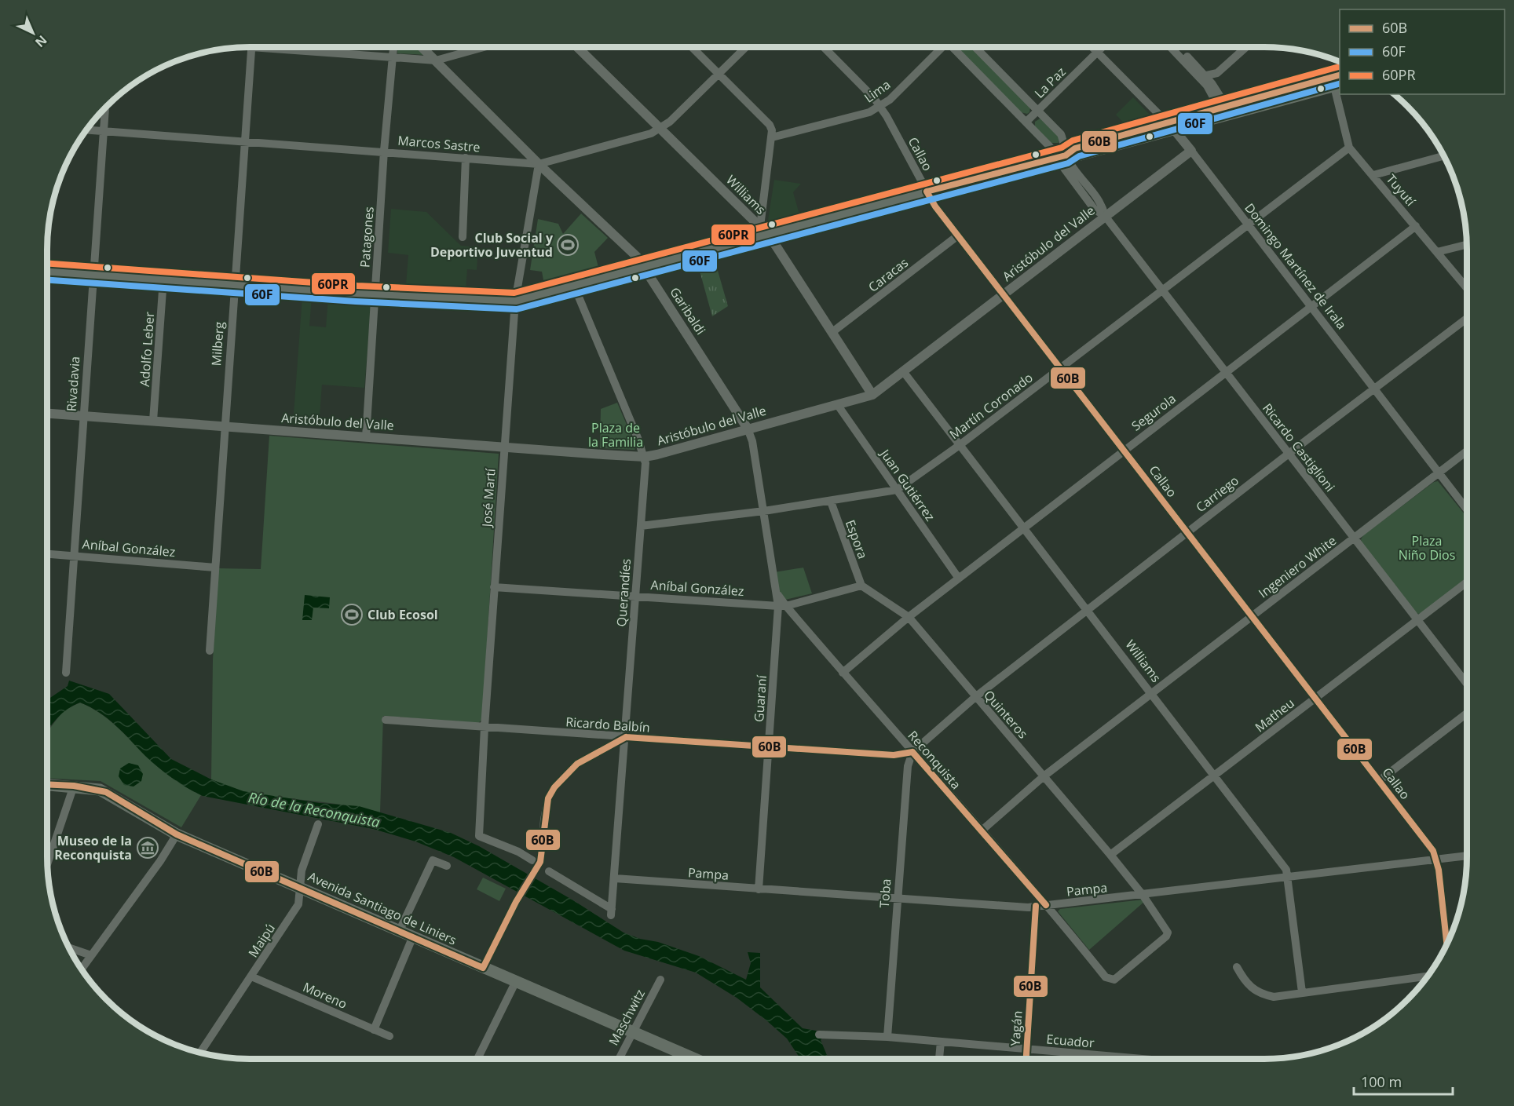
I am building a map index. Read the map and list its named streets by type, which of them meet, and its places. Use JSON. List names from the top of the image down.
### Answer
{
  "streets": {
    "main road": ["Avenida Santiago de Liniers"],
    "street": [
      "La Paz",
      "Lima",
      "Marcos Sastre",
      "Callao",
      "Tuyutí",
      "Williams",
      "Patagones",
      "Aristóbulo del Valle",
      "Domingo Martínez de Irala",
      "Caracas",
      "Garibaldi",
      "Milberg",
      "Adolfo Leber",
      "Rivadavia",
      "Martín Coronado",
      "Segurola",
      "Ricardo Castiglioni",
      "Juan Gutiérrez",
      "Carriego",
      "José Martí",
      "Espora",
      "Aníbal González",
      "Ingeniero White",
      "Querandíes",
      "Guaraní",
      "Quinteros",
      "Matheu",
      "Ricardo Balbín",
      "Reconquista",
      "Pampa",
      "Toba",
      "Maipú",
      "Moreno",
      "Maschwitz",
      "Yagán",
      "Ecuador"
    ]
  },
  "crossings": [
    ["La Paz", "Domingo Martínez de Irala"],
    ["La Paz", "Ricardo Castiglioni"],
    ["Lima", "Callao"],
    ["Marcos Sastre", "Williams"],
    ["Marcos Sastre", "Patagones"],
    ["Marcos Sastre", "Garibaldi"],
    ["Marcos Sastre", "Milberg"],
    ["Marcos Sastre", "Rivadavia"],
    ["Marcos Sastre", "José Martí"],
    ["Callao", "Aristóbulo del Valle"],
    ["Callao", "Caracas"],
    ["Callao", "Martín Coronado"],
    ["Callao", "Segurola"],
    ["Callao", "Carriego"],
    ["Callao", "Ingeniero White"],
    ["Callao", "Matheu"],
    ["Callao", "Pampa"],
    ["Tuyutí", "Martín Coronado"],
    ["Tuyutí", "Segurola"],
    ["Williams", "Aristóbulo del Valle"],
    ["Williams", "Caracas"],
    ["Williams", "Martín Coronado"],
    ["Williams", "Segurola"],
    ["Williams", "Carriego"],
    ["Williams", "Ingeniero White"],
    ["Williams", "Matheu"],
    ["Williams", "Pampa"],
    ["Patagones", "Aristóbulo del Valle"],
    ["Aristóbulo del Valle", "Domingo Martínez de Irala"],
    ["Aristóbulo del Valle", "Garibaldi"],
    ["Aristóbulo del Valle", "Milberg"],
    ["Aristóbulo del Valle", "Adolfo Leber"],
    ["Aristóbulo del Valle", "Rivadavia"],
    ["Aristóbulo del Valle", "Ricardo Castiglioni"],
    ["Aristóbulo del Valle", "Juan Gutiérrez"],
    ["Aristóbulo del Valle", "José Martí"],
    ["Aristóbulo del Valle", "Querandíes"],
    ["Domingo Martínez de Irala", "Martín Coronado"],
    ["Domingo Martínez de Irala", "Segurola"],
    ["Domingo Martínez de Irala", "Carriego"],
    ["Domingo Martínez de Irala", "Ingeniero White"],
    ["Garibaldi", "Martín Coronado"],
    ["Garibaldi", "José Martí"],
    ["Garibaldi", "Guaraní"],
    ["Milberg", "Aníbal González"],
    ["Rivadavia", "Aníbal González"],
    ["Martín Coronado", "Ricardo Castiglioni"],
    ["Martín Coronado", "Juan Gutiérrez"],
    ["Martín Coronado", "Espora"],
    ["Martín Coronado", "Querandíes"],
    ["Segurola", "Ricardo Castiglioni"],
    ["Segurola", "Juan Gutiérrez"],
    ["Segurola", "Quinteros"],
    ["Segurola", "Reconquista"],
    ["Ricardo Castiglioni", "Carriego"],
    ["Ricardo Castiglioni", "Ingeniero White"],
    ["Ricardo Castiglioni", "Matheu"],
    ["Carriego", "Quinteros"],
    ["Carriego", "Ricardo Balbín"],
    ["Carriego", "Reconquista"],
    ["Carriego", "Toba"],
    ["José Martí", "Aníbal González"],
    ["José Martí", "Ricardo Balbín"],
    ["Espora", "Quinteros"],
    ["Aníbal González", "Querandíes"],
    ["Aníbal González", "Guaraní"],
    ["Aníbal González", "Reconquista"],
    ["Ingeniero White", "Quinteros"],
    ["Ingeniero White", "Reconquista"],
    ["Querandíes", "Ricardo Balbín"],
    ["Querandíes", "Pampa"],
    ["Guaraní", "Ricardo Balbín"],
    ["Guaraní", "Reconquista"],
    ["Guaraní", "Pampa"],
    ["Quinteros", "Matheu"],
    ["Quinteros", "Reconquista"],
    ["Quinteros", "Pampa"],
    ["Ricardo Balbín", "Reconquista"],
    ["Ricardo Balbín", "Toba"],
    ["Reconquista", "Pampa"],
    ["Reconquista", "Toba"],
    ["Pampa", "Toba"],
    ["Pampa", "Yagán"],
    ["Toba", "Ecuador"],
    ["Avenida Santiago de Liniers", "Maipú"],
    ["Avenida Santiago de Liniers", "Maschwitz"],
    ["Maipú", "Moreno"],
    ["Yagán", "Ecuador"]
  ],
  "water": ["Río de la Reconquista"],
  "parks": ["Plaza de la Familia", "Plaza Niño Dios"],
  "places": {
    "sports": ["Club Social y Deportivo Juventud", "Club Ecosol"],
    "museum": ["Museo de la Reconquista"]
  },
  "lines": ["transit line 60PR", "transit line 60B", "transit line 60F"],
  "legend": ["60B", "60F", "60PR"],
  "scale_bar": "100 m",
  "north": "bottom right"
}
